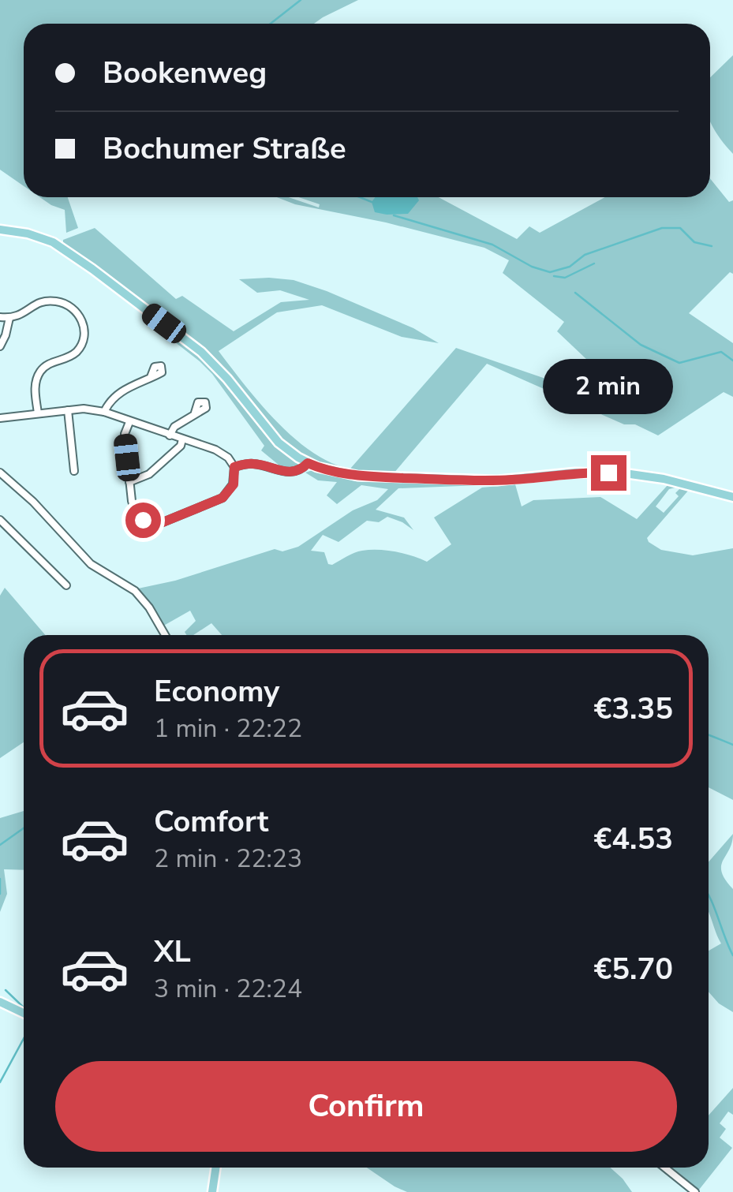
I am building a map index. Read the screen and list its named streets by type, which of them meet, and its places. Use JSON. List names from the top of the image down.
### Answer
{
  "page": {
    "banner": ["Bookenweg", "Bochumer Straße"],
    "bubble": "2 min",
    "list": [
      {
        "name": "Economy",
        "note": "1 min · 22:22",
        "value": "€3.35"
      },
      {
        "name": "Comfort",
        "note": "2 min · 22:23",
        "value": "€4.53"
      },
      {
        "name": "XL",
        "note": "3 min · 22:24",
        "value": "€5.70"
      }
    ],
    "buttons": "Confirm"
  }
}
